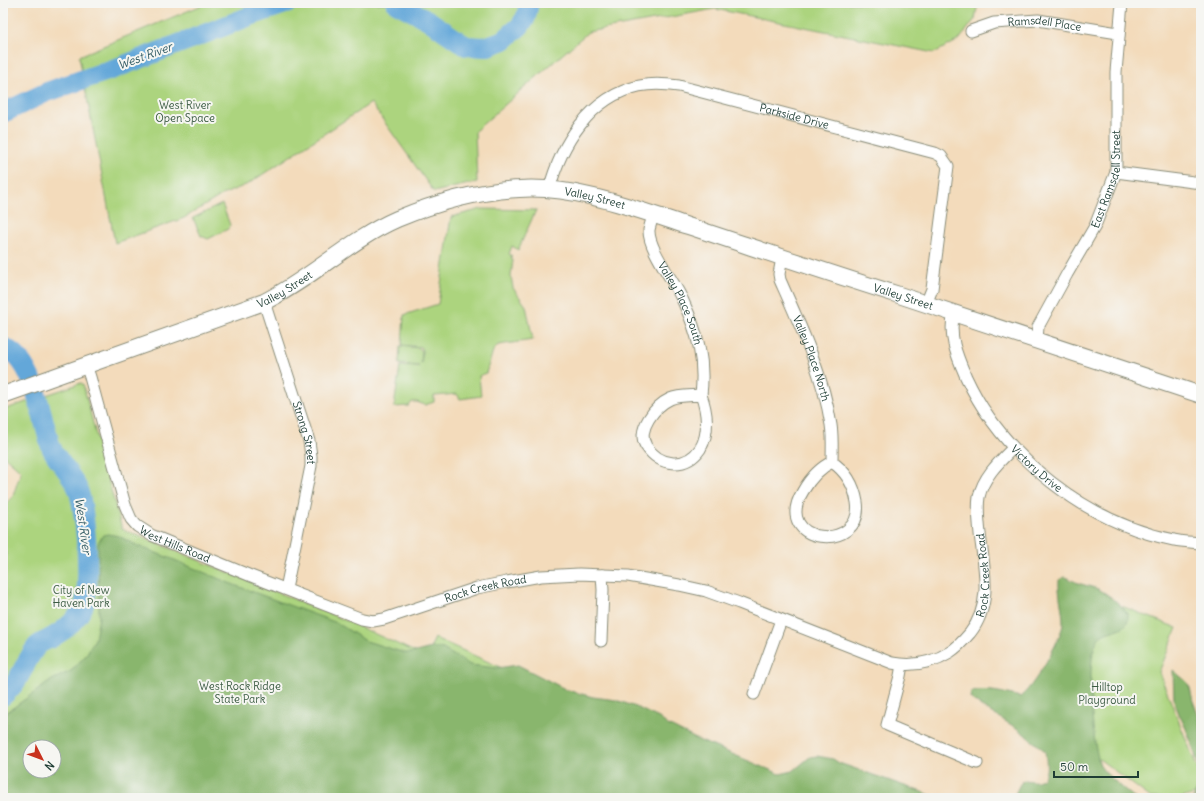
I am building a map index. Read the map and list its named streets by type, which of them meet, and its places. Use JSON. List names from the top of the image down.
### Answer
{
  "streets": {
    "street": [
      "Ramsdell Place",
      "Parkside Drive",
      "East Ramsdell Street",
      "Valley Street",
      "Valley Place South",
      "Valley Place North",
      "Strong Street",
      "Victory Drive",
      "West Hills Road",
      "Rock Creek Road"
    ]
  },
  "crossings": [
    ["Ramsdell Place", "East Ramsdell Street"],
    ["Parkside Drive", "Valley Street"],
    ["East Ramsdell Street", "Valley Street"],
    ["Valley Street", "Valley Place South"],
    ["Valley Street", "Valley Place North"],
    ["Valley Street", "Strong Street"],
    ["Valley Street", "Victory Drive"],
    ["Valley Street", "West Hills Road"],
    ["Strong Street", "West Hills Road"],
    ["Victory Drive", "Rock Creek Road"],
    ["West Hills Road", "Rock Creek Road"]
  ],
  "water": ["West River"],
  "parks": [
    "West River Open Space",
    "City of New Haven Park",
    "West Rock Ridge State Park",
    "Hilltop Playground"
  ],
  "scale_bar": "50 m",
  "north": "bottom right"
}
